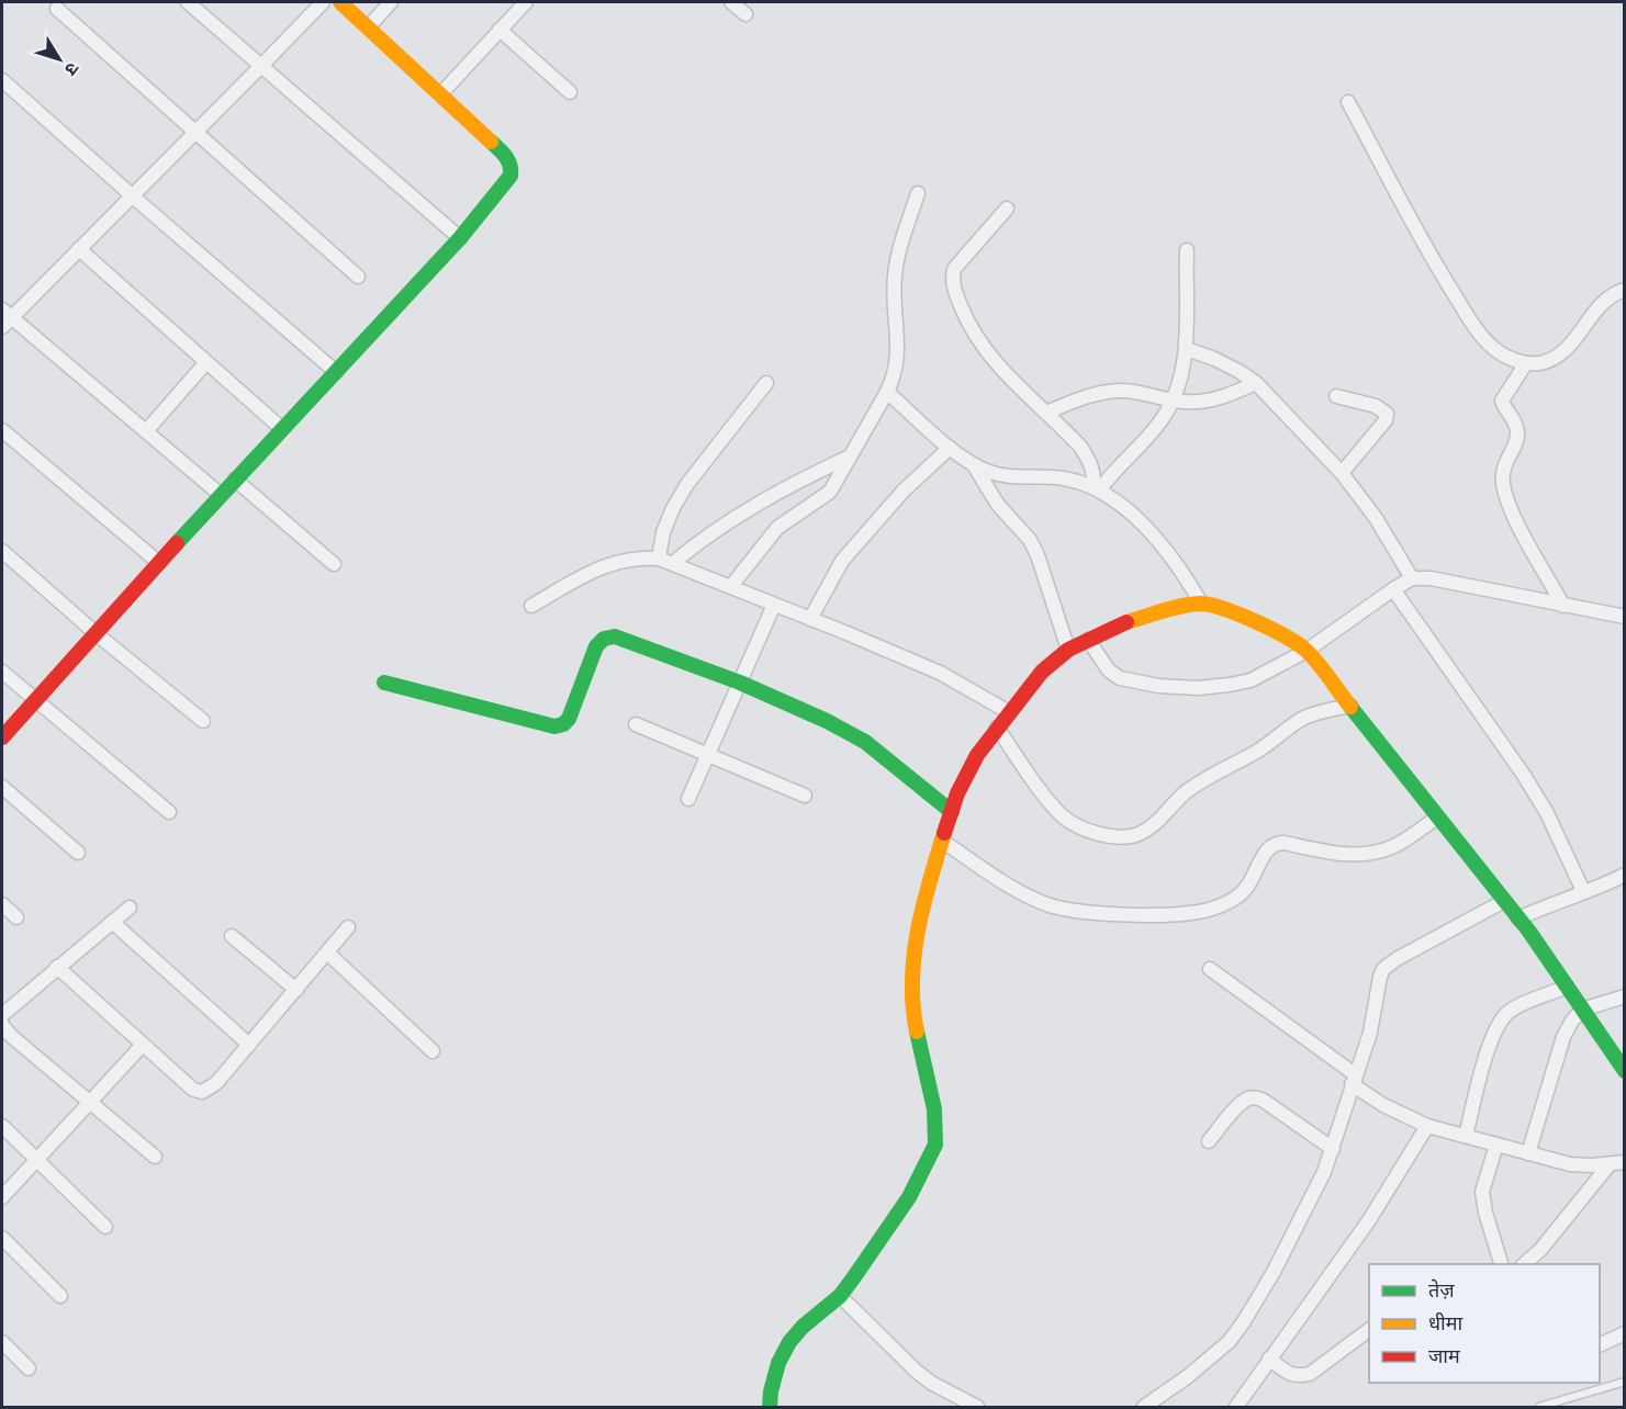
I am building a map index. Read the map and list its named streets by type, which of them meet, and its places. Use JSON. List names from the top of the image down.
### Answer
{
  "legend": ["तेज़", "धीमा", "जाम"],
  "north": "bottom right"
}
